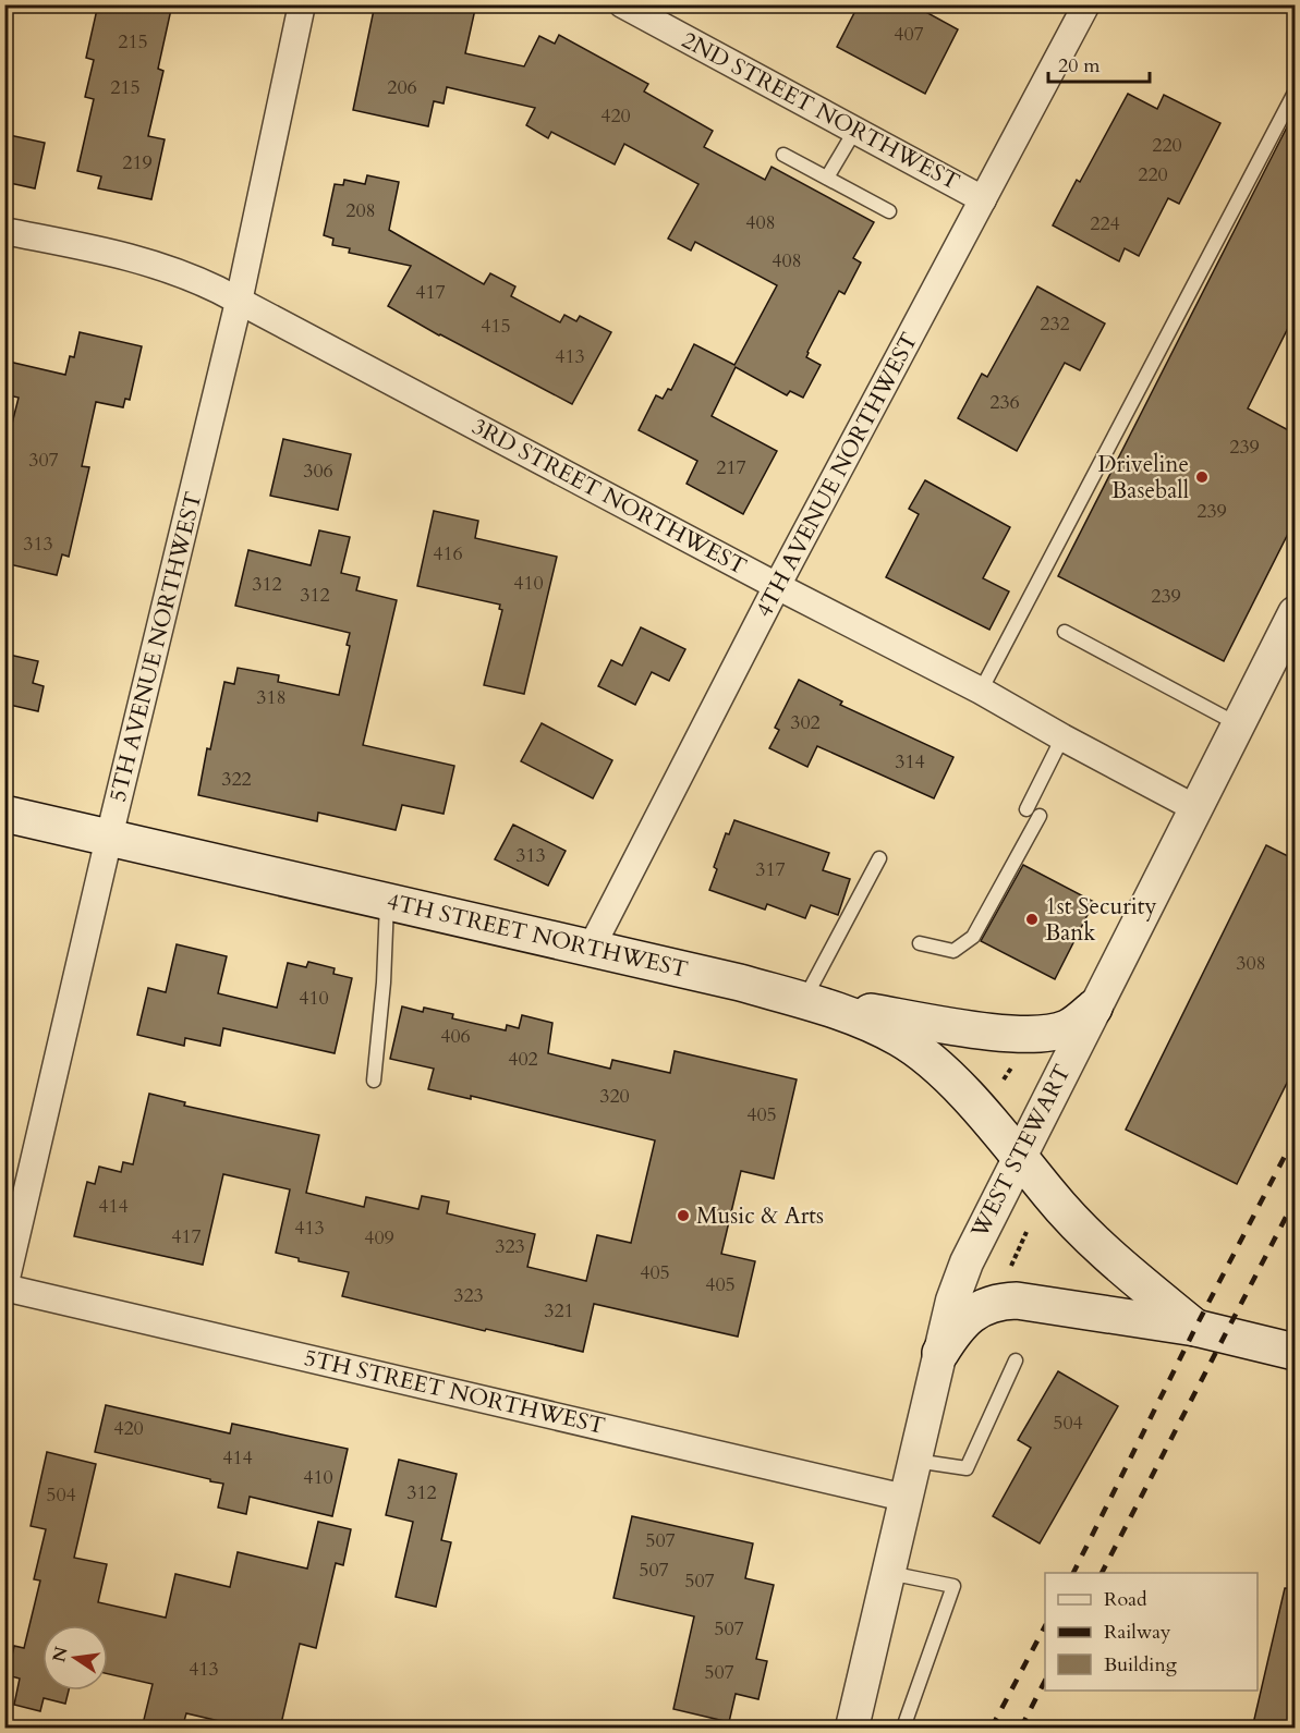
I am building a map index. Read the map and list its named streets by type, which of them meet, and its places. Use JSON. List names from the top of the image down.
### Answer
{
  "streets": {
    "main road": ["4TH STREET NORTHWEST"],
    "street": [
      "2ND STREET NORTHWEST",
      "4TH AVENUE NORTHWEST",
      "3RD STREET NORTHWEST",
      "5TH AVENUE NORTHWEST",
      "WEST STEWART",
      "5TH STREET NORTHWEST"
    ]
  },
  "crossings": [
    ["2ND STREET NORTHWEST", "4TH AVENUE NORTHWEST"],
    ["4TH AVENUE NORTHWEST", "3RD STREET NORTHWEST"],
    ["4TH AVENUE NORTHWEST", "4TH STREET NORTHWEST"],
    ["3RD STREET NORTHWEST", "5TH AVENUE NORTHWEST"],
    ["3RD STREET NORTHWEST", "WEST STEWART"],
    ["5TH AVENUE NORTHWEST", "4TH STREET NORTHWEST"],
    ["5TH AVENUE NORTHWEST", "5TH STREET NORTHWEST"],
    ["4TH STREET NORTHWEST", "WEST STEWART"],
    ["WEST STEWART", "5TH STREET NORTHWEST"]
  ],
  "places": ["Driveline Baseball", "1st Security Bank", "Music & Arts"],
  "house_numbers": [
    "407",
    "215",
    "215",
    "206",
    "420",
    "220",
    "219",
    "220",
    "208",
    "408",
    "224",
    "408",
    "417",
    "232",
    "415",
    "413",
    "236",
    "239",
    "307",
    "217",
    "306",
    "239",
    "313",
    "416",
    "410",
    "312",
    "312",
    "239",
    "318",
    "302",
    "314",
    "322",
    "313",
    "317",
    "308",
    "410",
    "406",
    "402",
    "320",
    "405",
    "414",
    "413",
    "417",
    "409",
    "323",
    "405",
    "405",
    "323",
    "321",
    "504",
    "420",
    "414",
    "410",
    "312",
    "504",
    "507",
    "507",
    "507",
    "507",
    "413",
    "507"
  ],
  "legend": ["Road", "Railway", "Building"],
  "scale_bar": "20 m",
  "north": "left"
}
